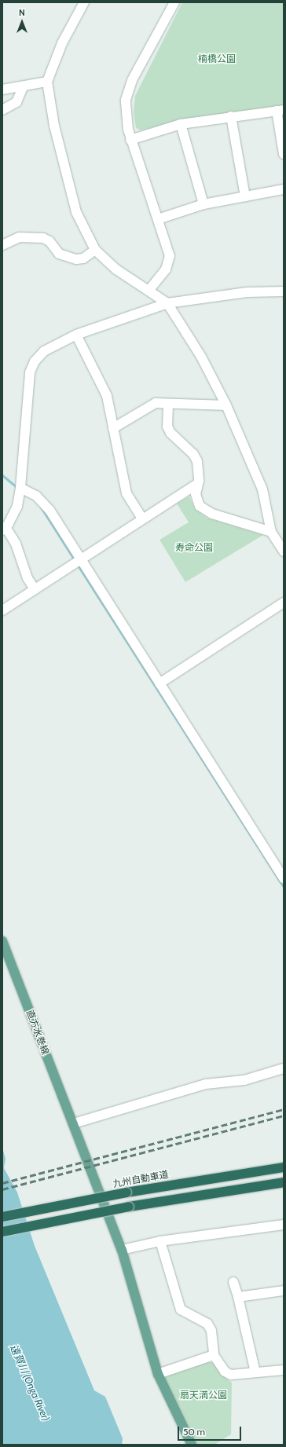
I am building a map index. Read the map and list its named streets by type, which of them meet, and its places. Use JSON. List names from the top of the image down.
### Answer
{
  "streets": {
    "highway": ["九州自動車道"],
    "main road": ["直方水巻線"]
  },
  "water": ["遠賀川 (Onga River)"],
  "parks": ["楠橋公園", "寿命公園", "扇天満公園"],
  "scale_bar": "50 m",
  "north": "top"
}
